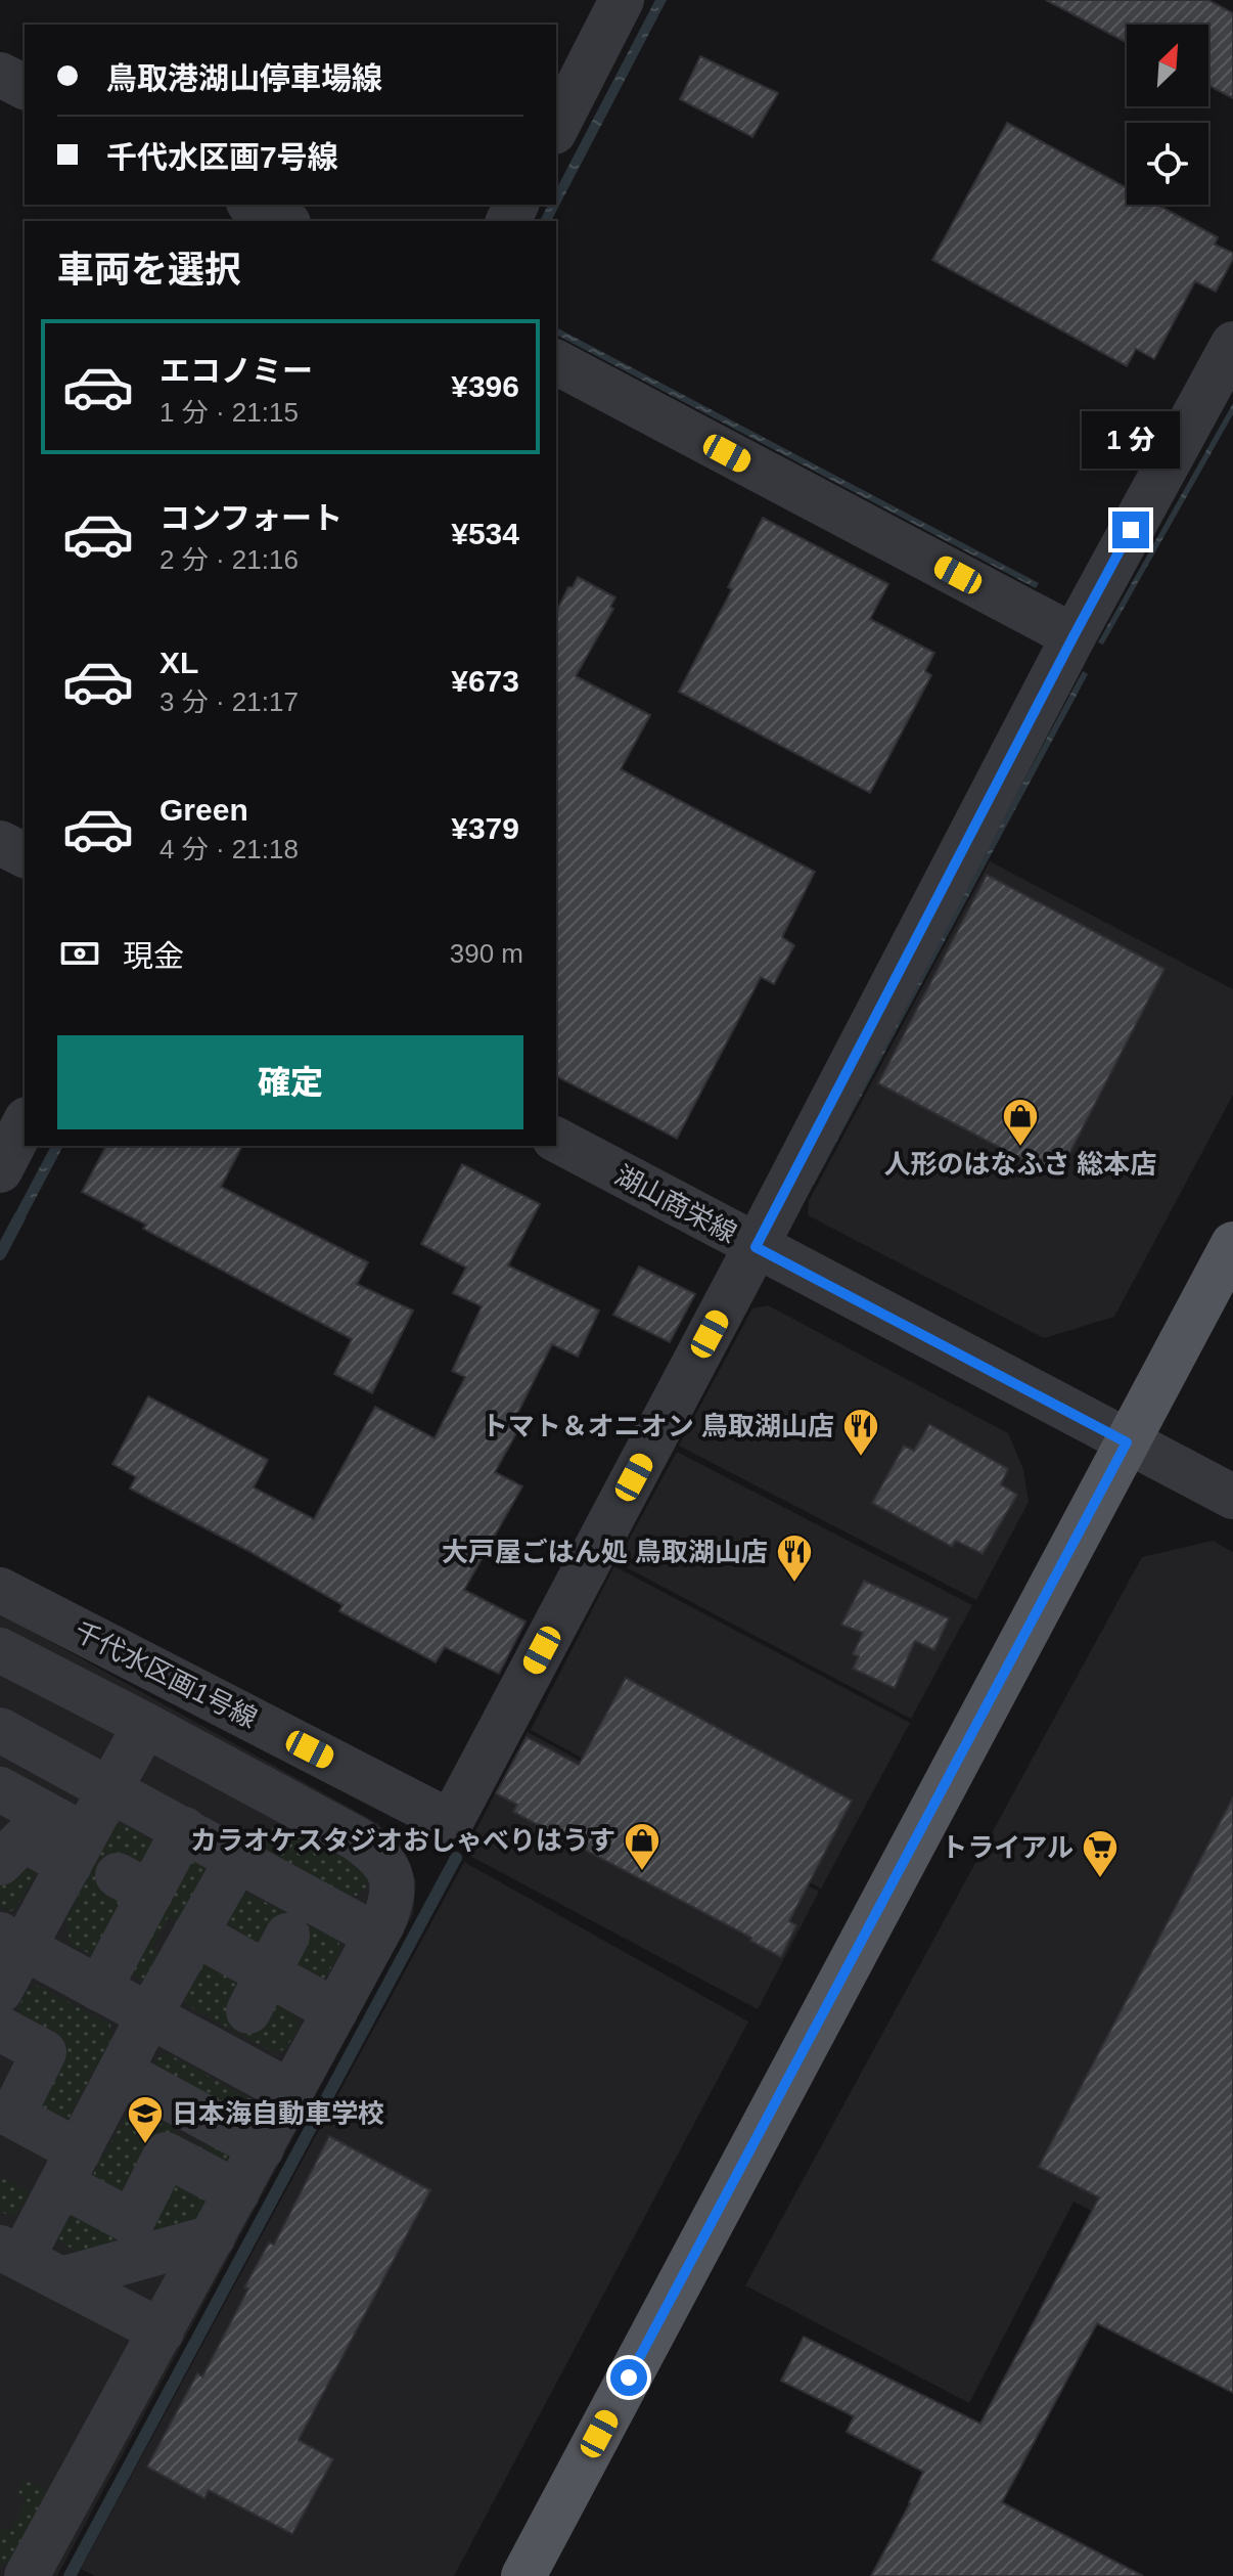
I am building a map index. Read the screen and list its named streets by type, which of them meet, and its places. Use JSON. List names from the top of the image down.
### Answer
{
  "streets": {
    "street": ["湖山商栄線", "千代水区画1号線"]
  },
  "crossings": [
    ["湖山商栄線", "千代水区画1号線"]
  ],
  "places": {
    "shop": ["人形のはなふさ 総本店", "カラオケスタジオおしゃべりはうす"],
    "restaurant": ["トマト＆オニオン 鳥取湖山店", "大戸屋ごはん処 鳥取湖山店"],
    "supermarket": ["トライアル"],
    "school or university": ["日本海自動車学校"]
  },
  "north": "top right",
  "page": {
    "banner": ["鳥取港湖山停車場線", "千代水区画7号線"],
    "heading": "車両を選択",
    "list": [
      {
        "name": "エコノミー",
        "note": "1 分 · 21:15",
        "value": "¥396"
      },
      {
        "name": "コンフォート",
        "note": "2 分 · 21:16",
        "value": "¥534"
      },
      {
        "name": "XL",
        "note": "3 分 · 21:17",
        "value": "¥673"
      },
      {
        "name": "Green",
        "note": "4 分 · 21:18",
        "value": "¥379"
      }
    ],
    "bubble": "1 分",
    "pay": ["現金", "390 m"],
    "buttons": "確定"
  }
}
